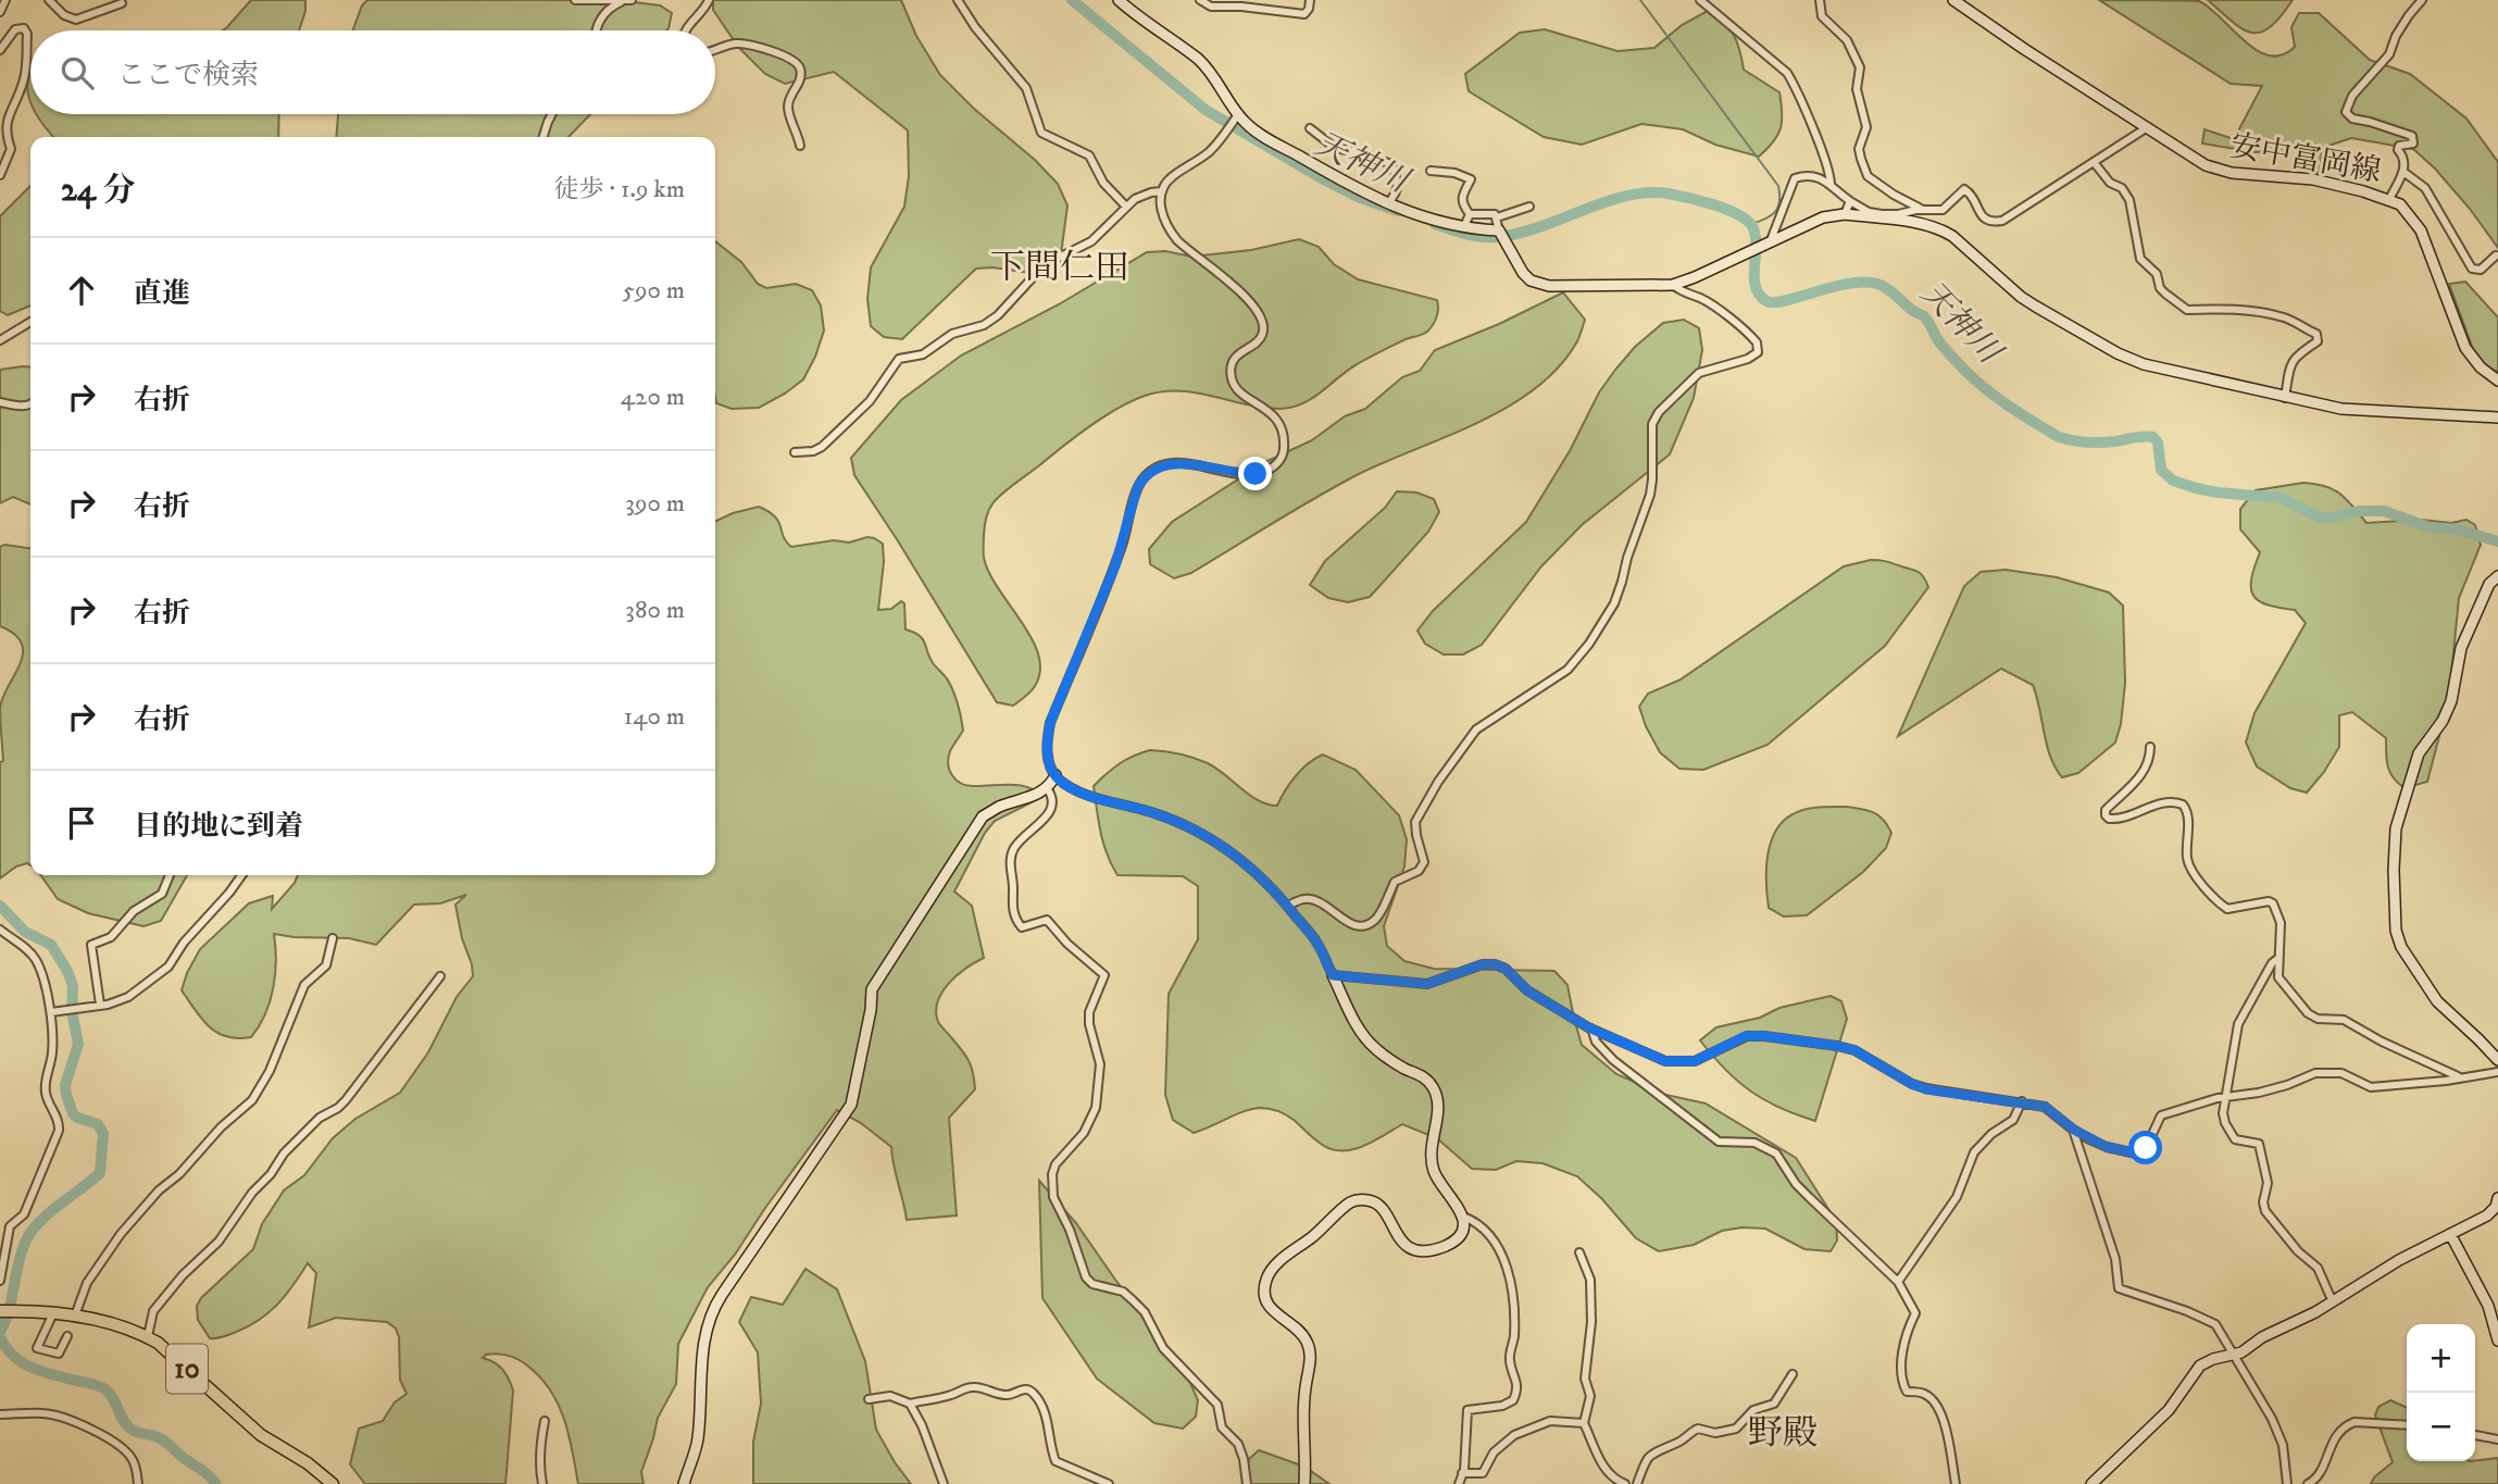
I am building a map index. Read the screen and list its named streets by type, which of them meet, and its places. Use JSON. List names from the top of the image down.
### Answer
{
  "streets": {
    "main road": ["10"],
    "street": ["安中富岡線"]
  },
  "districts": ["下間仁田", "野殿"],
  "water": ["天神川"],
  "page": {
    "search": "ここで検索",
    "heading": ["24 分", "徒歩 · 1.9 km"],
    "list": [
      ["直進", "590 m"],
      ["右折", "420 m"],
      ["右折", "390 m"],
      ["右折", "380 m"],
      ["右折", "140 m"],
      "目的地に到着"
    ],
    "map_buttons": ["+", "−"]
  }
}
